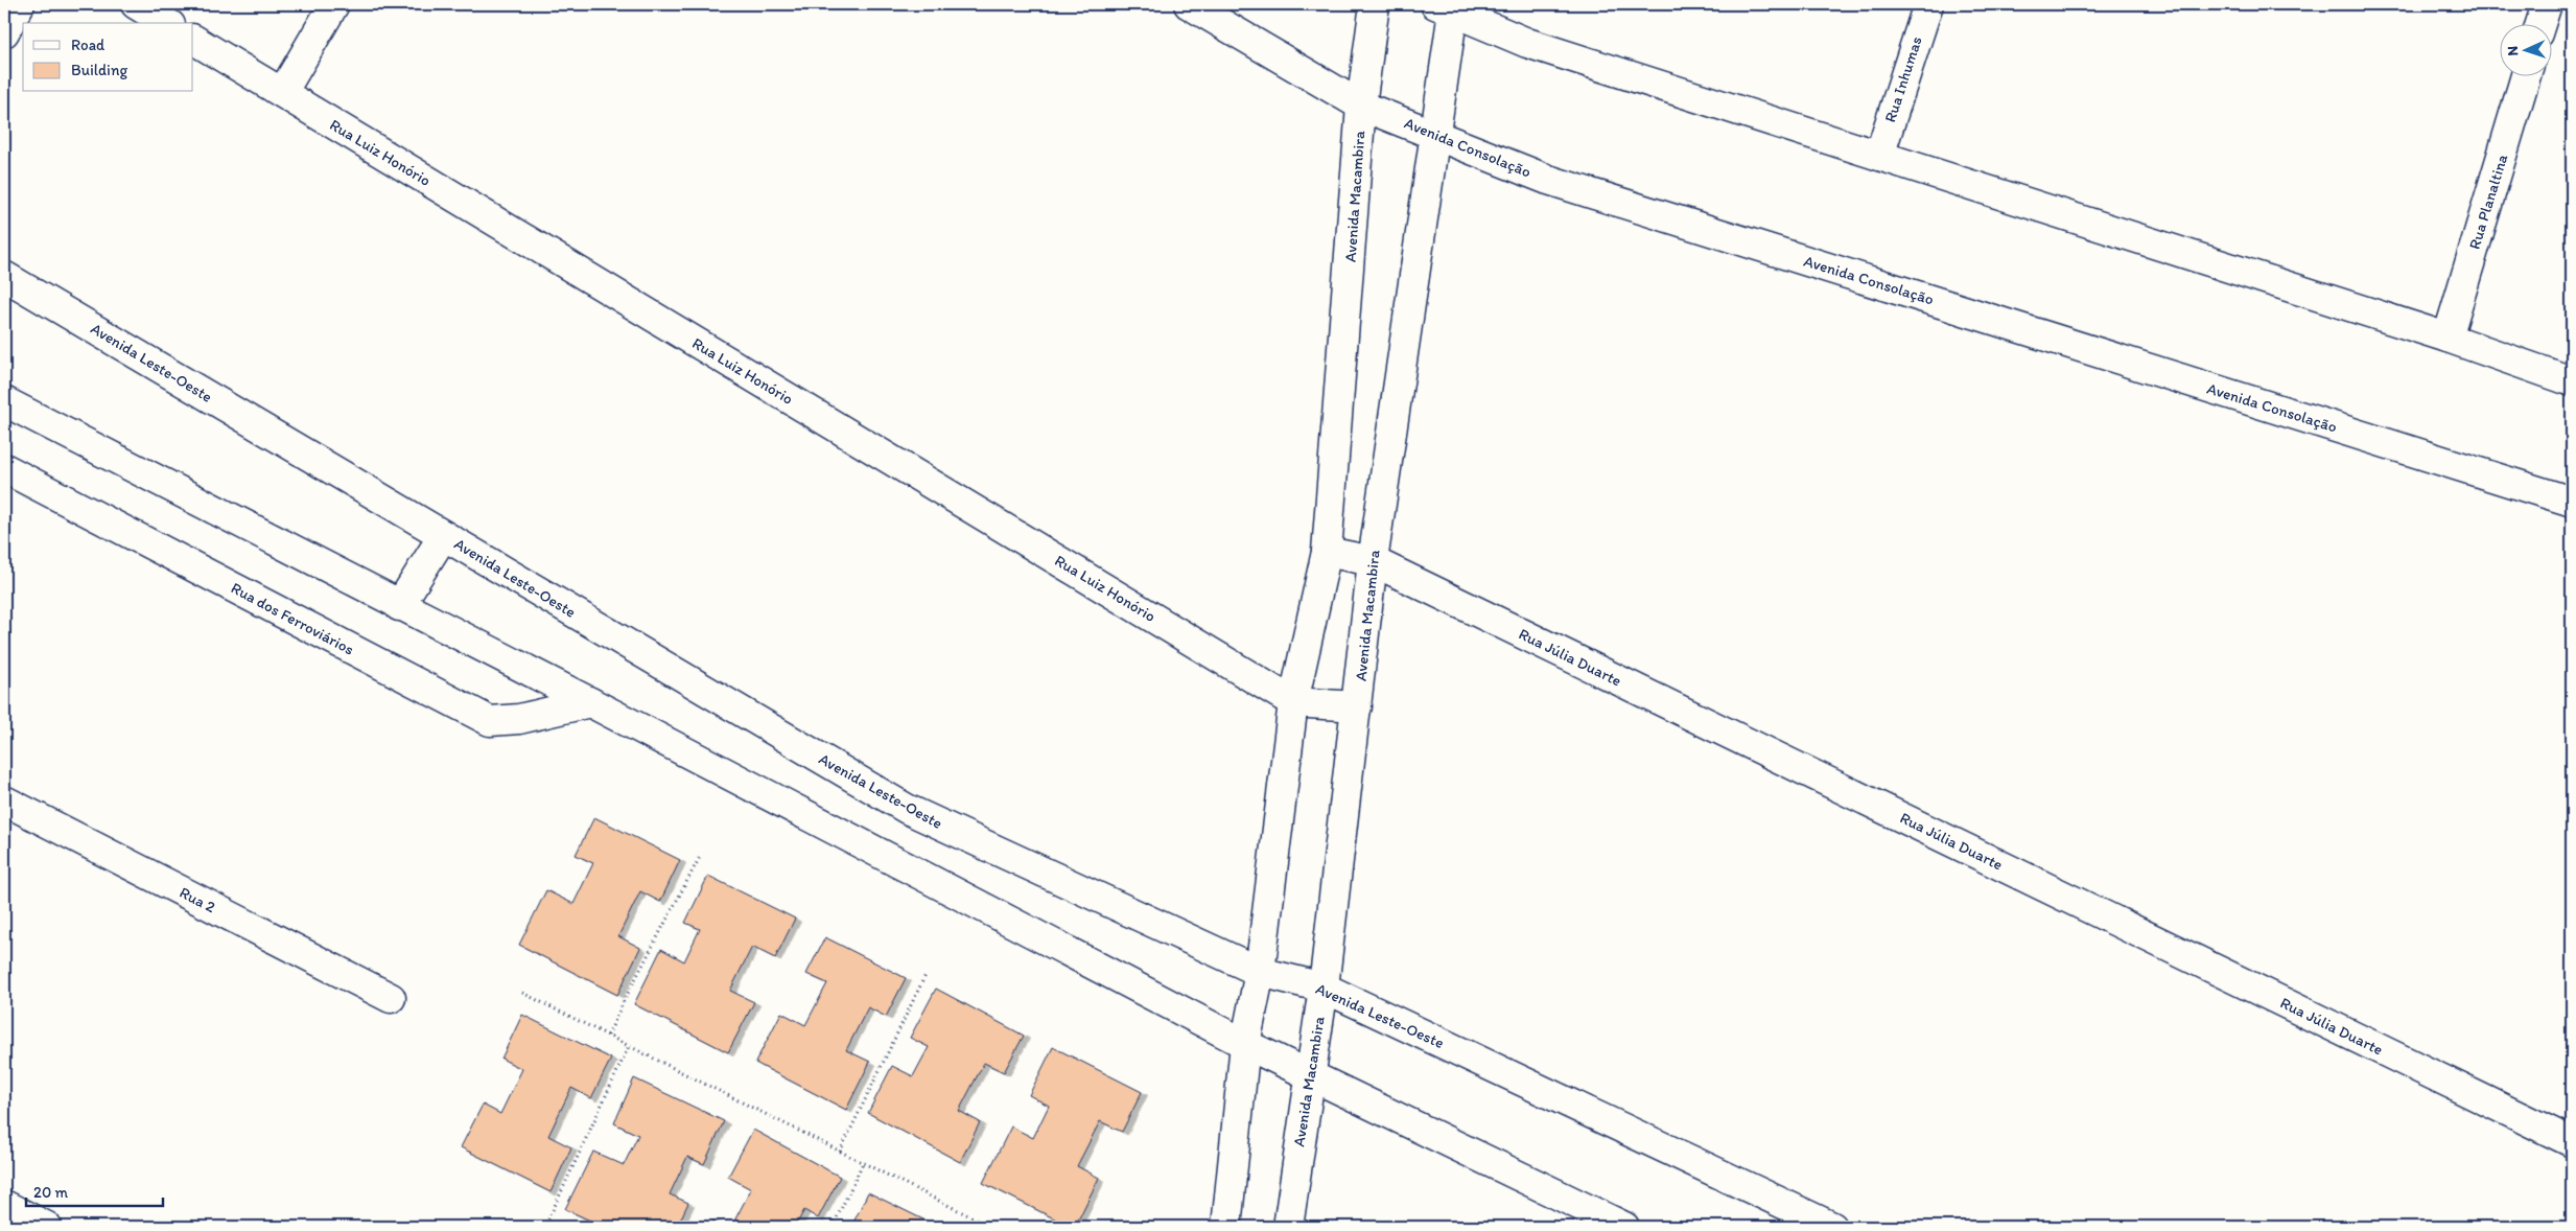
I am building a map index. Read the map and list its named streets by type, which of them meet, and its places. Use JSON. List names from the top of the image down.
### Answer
{
  "streets": {
    "main road": [
      "Rua Inhumas",
      "Avenida Consolação",
      "Rua Luiz Honório",
      "Avenida Macambira",
      "Rua Planaltina",
      "Avenida Leste-Oeste",
      "Rua dos Ferroviários",
      "Rua Júlia Duarte",
      "Rua 2"
    ]
  },
  "crossings": [
    ["Avenida Consolação", "Avenida Macambira"],
    ["Rua Luiz Honório", "Avenida Macambira"],
    ["Avenida Macambira", "Avenida Leste-Oeste"],
    ["Avenida Macambira", "Rua Júlia Duarte"]
  ],
  "legend": ["Road", "Building"],
  "scale_bar": "20 m",
  "north": "left"
}
